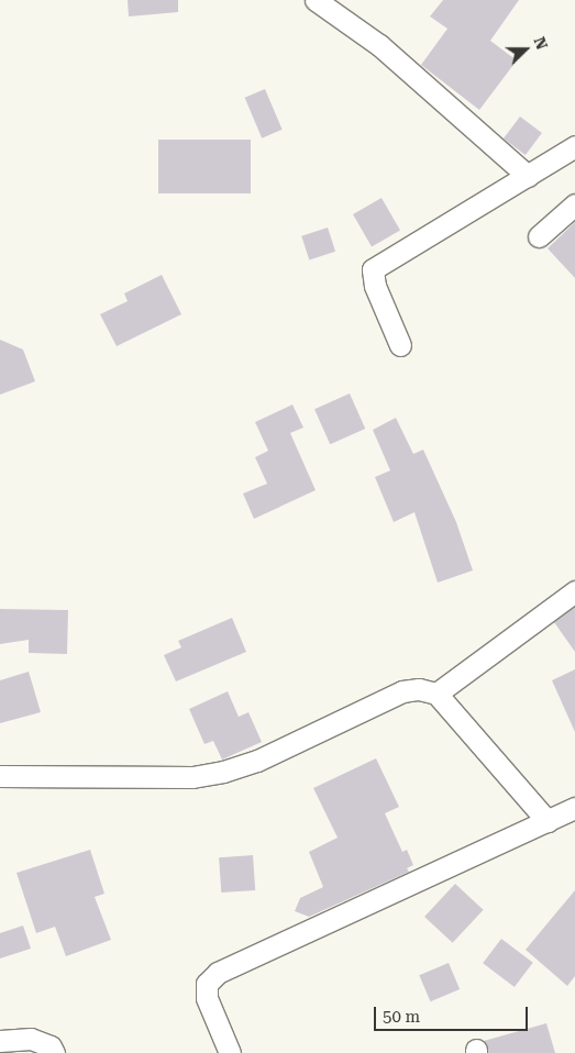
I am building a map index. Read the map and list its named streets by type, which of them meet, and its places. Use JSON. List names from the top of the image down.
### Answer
{
  "scale_bar": "50 m",
  "north": "right"
}
